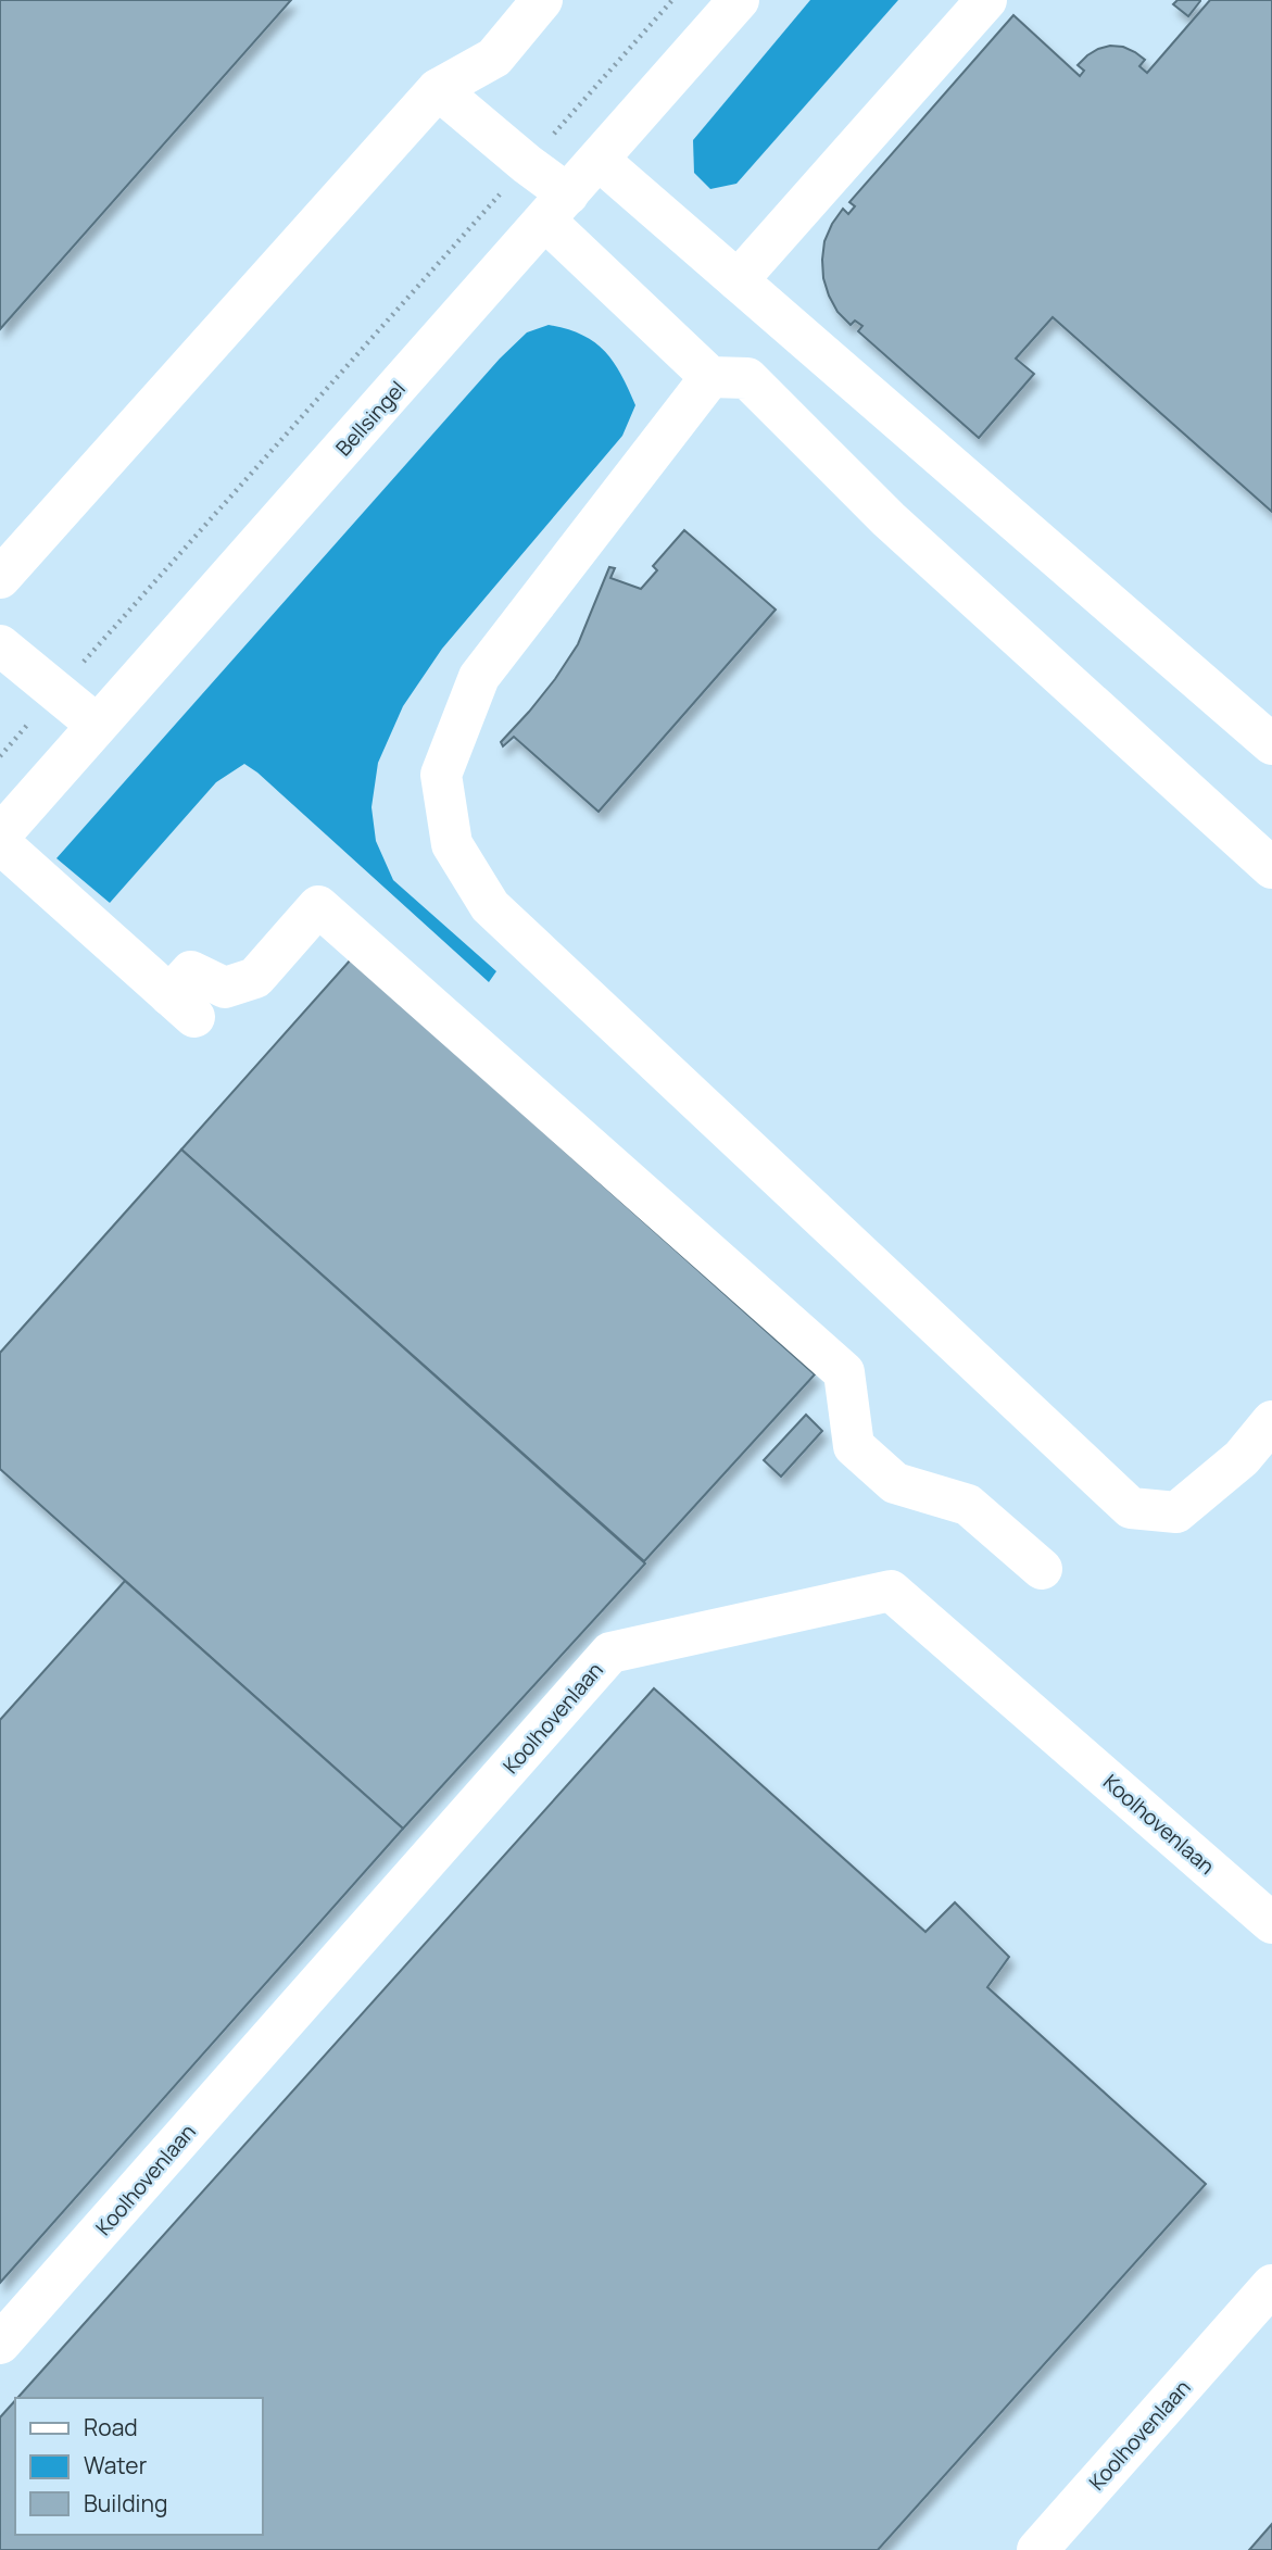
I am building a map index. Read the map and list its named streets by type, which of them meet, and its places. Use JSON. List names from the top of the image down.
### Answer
{
  "streets": {
    "street": ["Bellsingel", "Koolhovenlaan"]
  },
  "legend": ["Road", "Water", "Building"]
}
